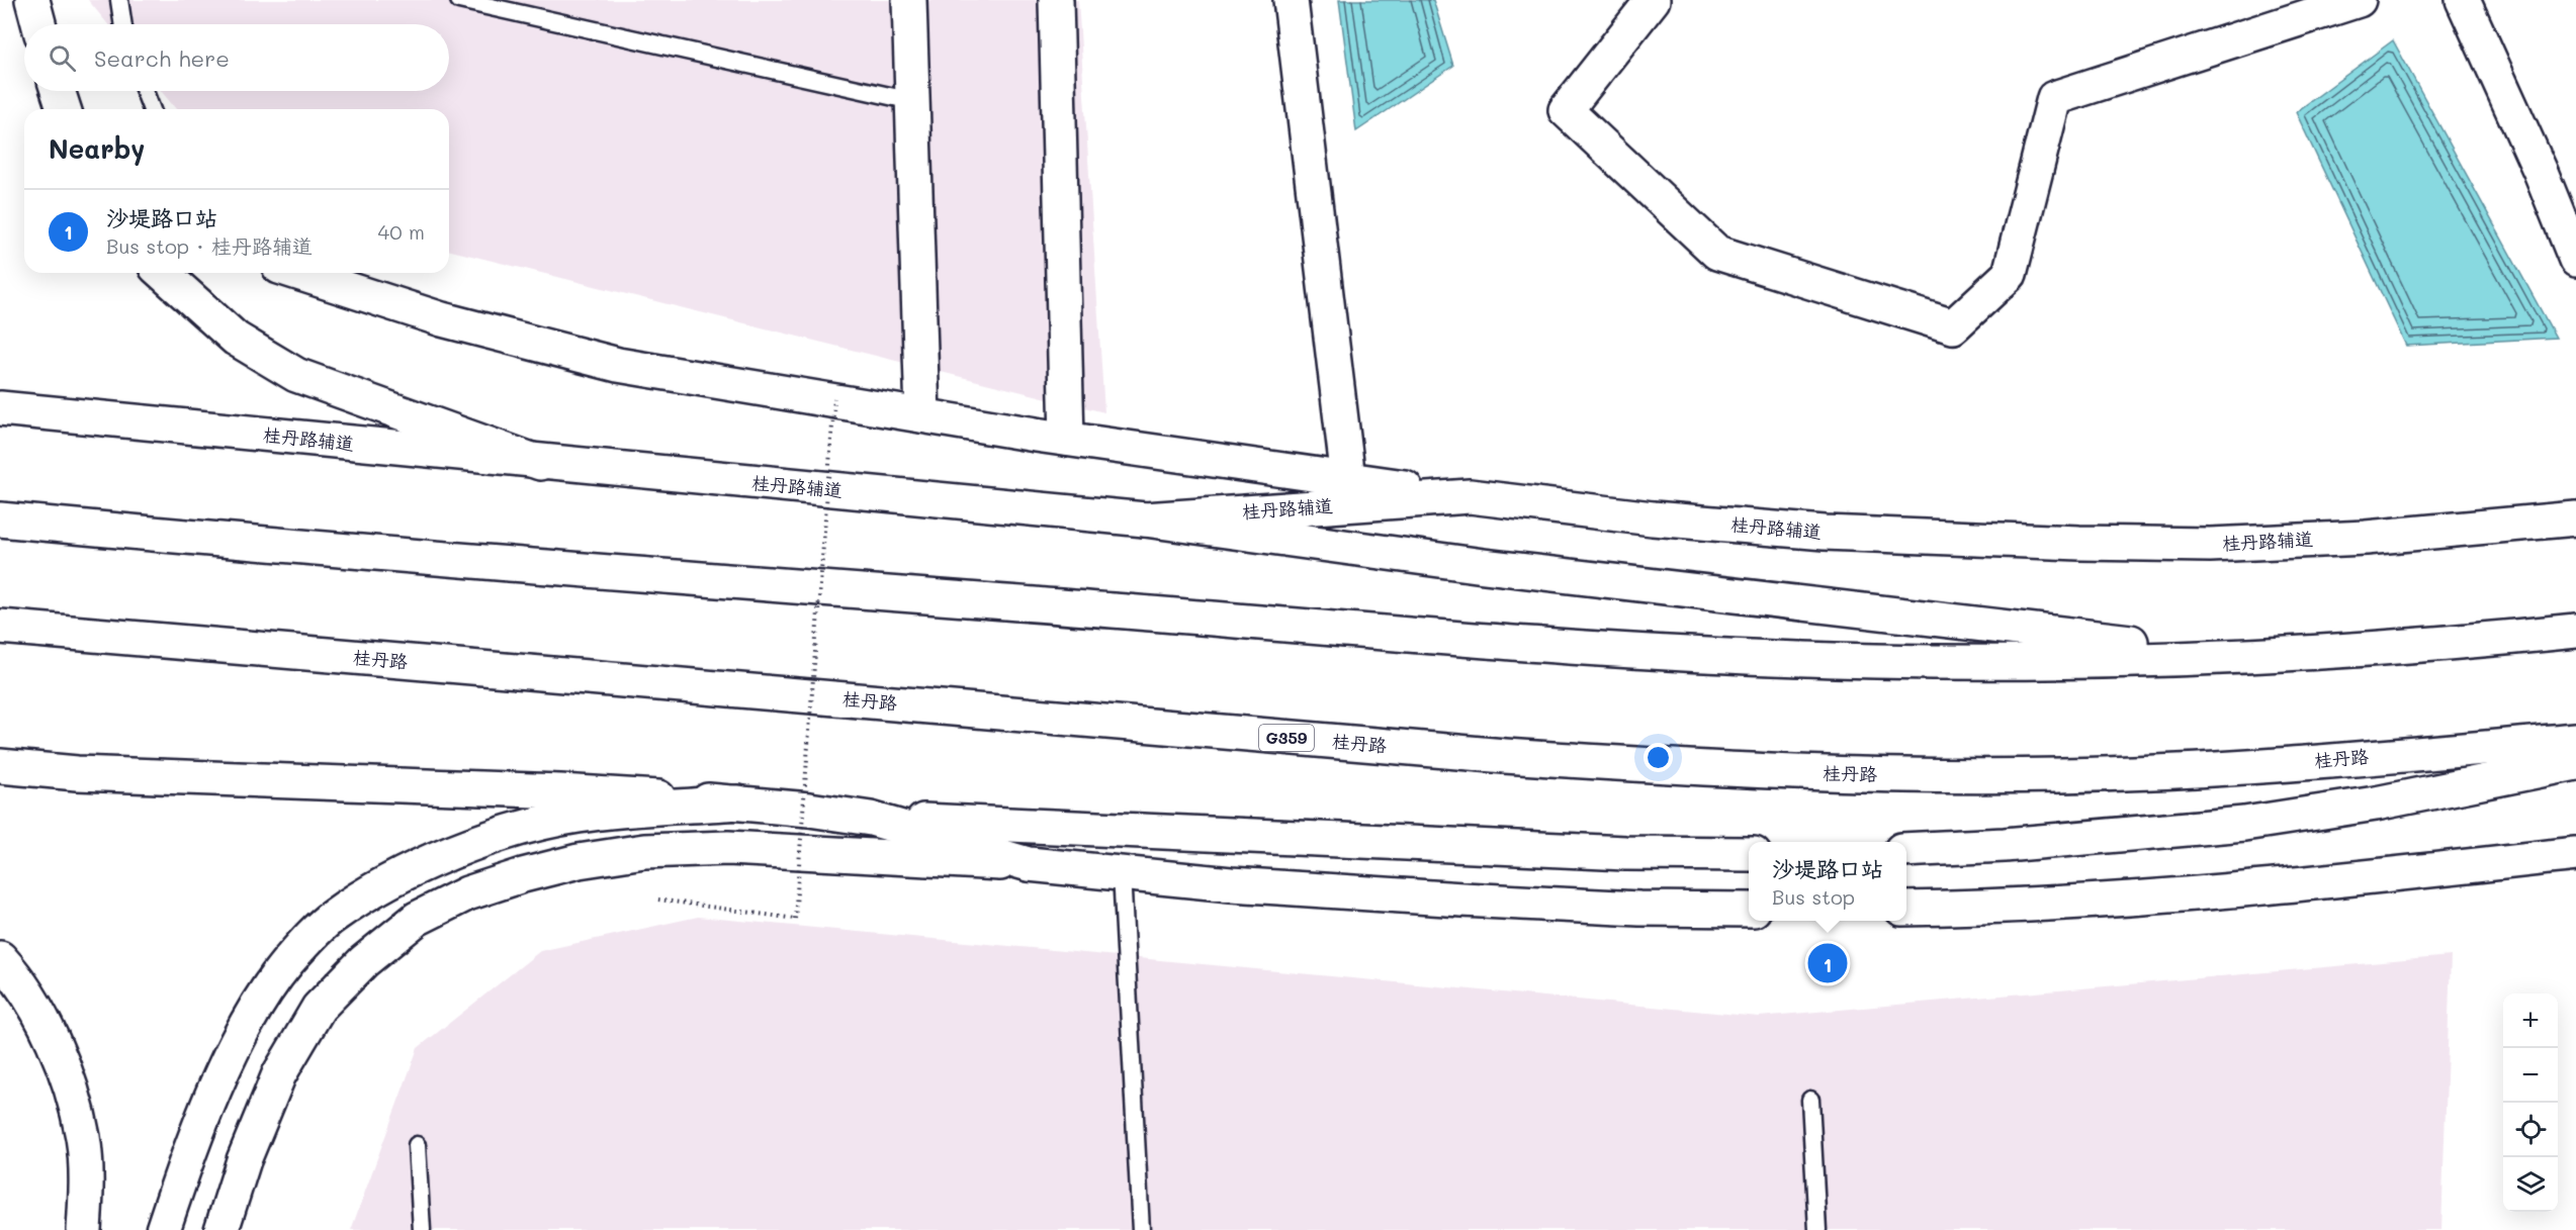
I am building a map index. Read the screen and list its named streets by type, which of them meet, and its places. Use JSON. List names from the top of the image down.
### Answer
{
  "streets": {
    "main road": ["桂丹路辅道", "桂丹路", "G359"]
  },
  "page": {
    "search": "Search here",
    "heading": "Nearby",
    "list": [
      {
        "mark": "1",
        "name": "沙堤路口站",
        "note": "Bus stop · 桂丹路辅道",
        "value": "40 m"
      }
    ],
    "popup": ["沙堤路口站", "Bus stop"],
    "pins": "1",
    "map_buttons": ["+", "−"]
  }
}
